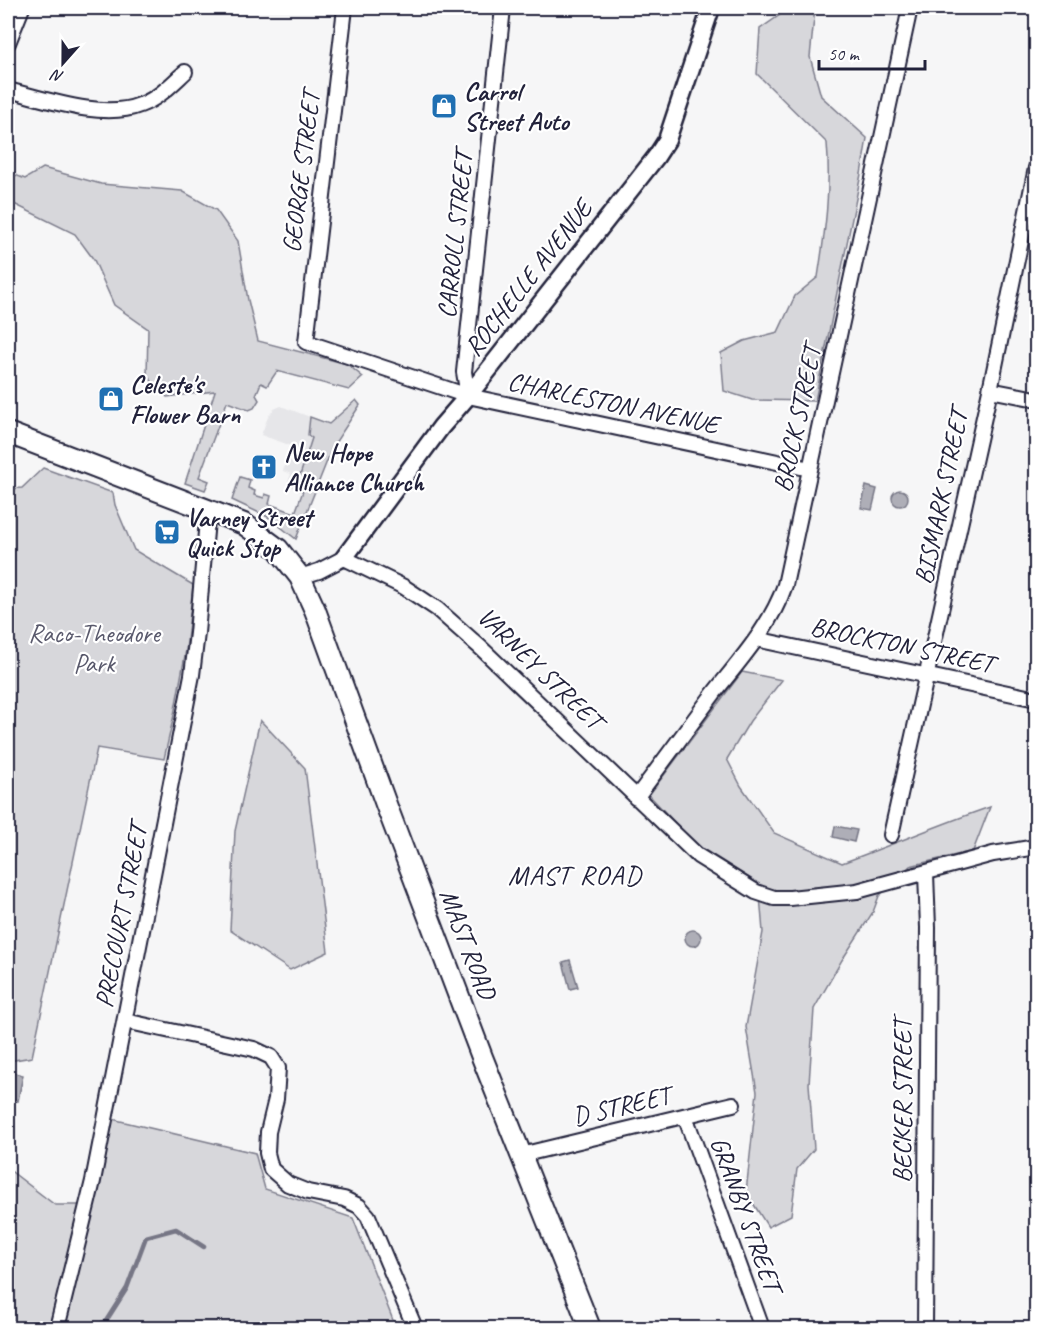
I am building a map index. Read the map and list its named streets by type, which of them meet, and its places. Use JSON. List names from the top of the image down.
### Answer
{
  "streets": {
    "main road": ["MAST ROAD"],
    "street": [
      "GEORGE STREET",
      "CARROLL STREET",
      "ROCHELLE AVENUE",
      "CHARLESTON AVENUE",
      "BROCK STREET",
      "BISMARK STREET",
      "BROCKTON STREET",
      "VARNEY STREET",
      "PRECOURT STREET",
      "BECKER STREET",
      "D STREET",
      "GRANBY STREET"
    ]
  },
  "crossings": [
    ["GEORGE STREET", "CHARLESTON AVENUE"],
    ["CARROLL STREET", "ROCHELLE AVENUE"],
    ["CARROLL STREET", "CHARLESTON AVENUE"],
    ["ROCHELLE AVENUE", "CHARLESTON AVENUE"],
    ["ROCHELLE AVENUE", "VARNEY STREET"],
    ["CHARLESTON AVENUE", "BROCK STREET"],
    ["BROCK STREET", "BROCKTON STREET"],
    ["BROCK STREET", "VARNEY STREET"],
    ["BISMARK STREET", "BROCKTON STREET"],
    ["VARNEY STREET", "BECKER STREET"],
    ["MAST ROAD", "D STREET"],
    ["D STREET", "GRANBY STREET"]
  ],
  "districts": ["MAST ROAD"],
  "parks": ["Raco-Theodore Park"],
  "places": {
    "shop": ["Carrol Street Auto", "Celeste's Flower Barn"],
    "church": ["New Hope Alliance Church"],
    "supermarket": ["Varney Street Quick Stop"]
  },
  "scale_bar": "50 m",
  "north": "bottom"
}
